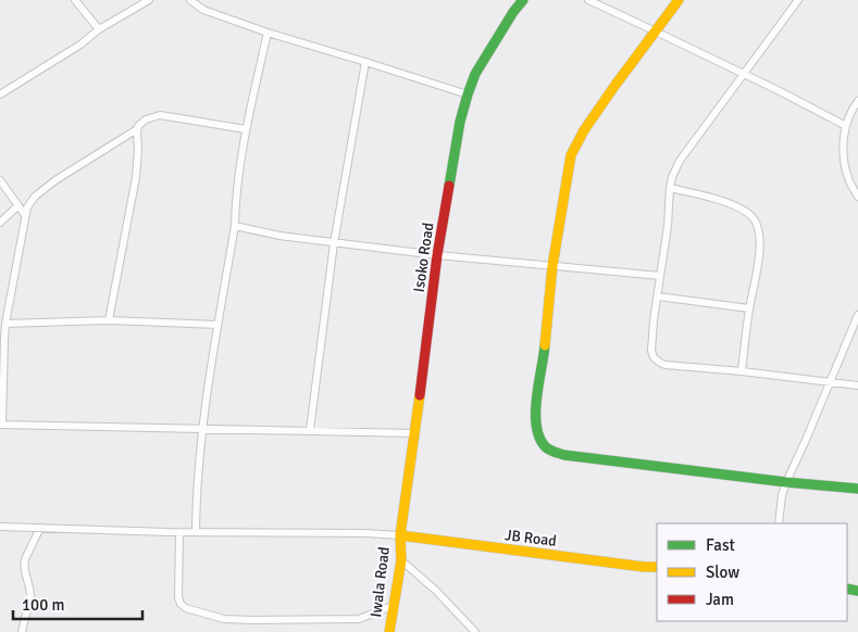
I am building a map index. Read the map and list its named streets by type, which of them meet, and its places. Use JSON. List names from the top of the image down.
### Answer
{
  "streets": {
    "street": ["Isoko Road", "JB Road", "Iwala Road"]
  },
  "crossings": [
    ["Isoko Road", "JB Road"],
    ["Isoko Road", "Iwala Road"],
    ["JB Road", "Iwala Road"]
  ],
  "legend": ["Fast", "Slow", "Jam"],
  "scale_bar": "100 m"
}
